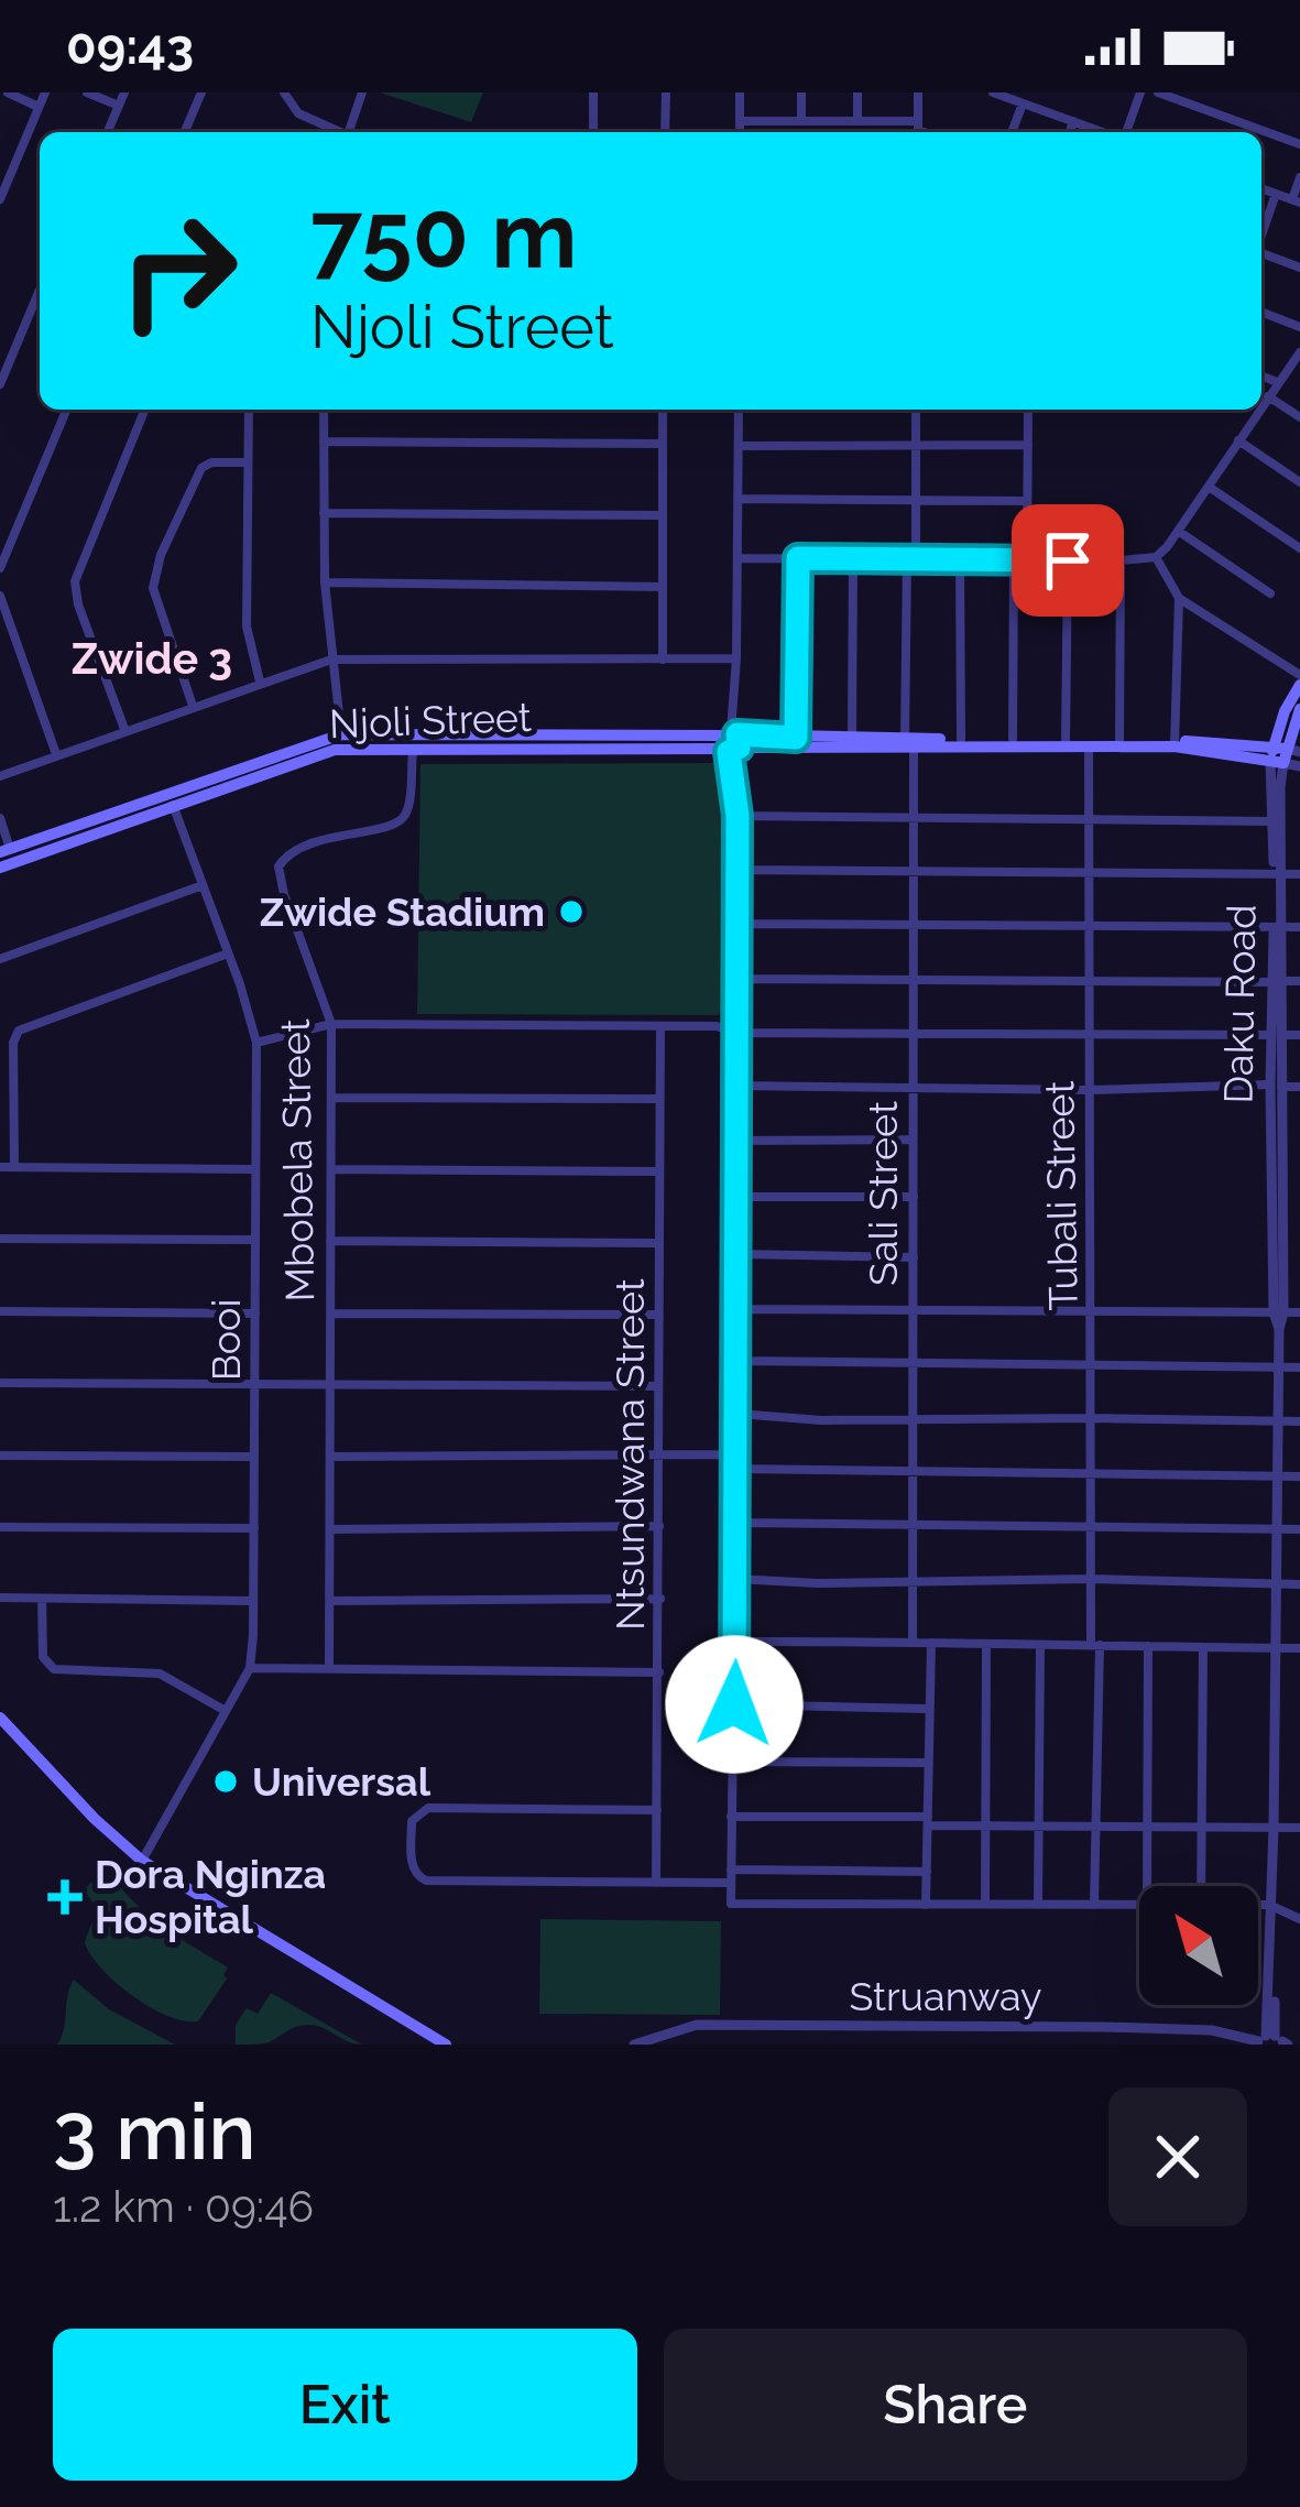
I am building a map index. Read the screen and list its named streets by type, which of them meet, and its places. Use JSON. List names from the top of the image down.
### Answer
{
  "streets": {
    "main road": ["Njoli Street", "Daku Road"],
    "street": [
      "Mbobela Street",
      "Sali Street",
      "Tubali Street",
      "Booi",
      "Ntsundwana Street",
      "Struanway"
    ]
  },
  "crossings": [
    ["Njoli Street", "Daku Road"],
    ["Njoli Street", "Mbobela Street"],
    ["Njoli Street", "Sali Street"],
    ["Njoli Street", "Tubali Street"],
    ["Njoli Street", "Booi"],
    ["Daku Road", "Struanway"]
  ],
  "districts": ["Zwide 3"],
  "places": {
    "other": ["Zwide Stadium", "Universal"],
    "health": ["Dora Nginza Hospital"]
  },
  "north": "top left",
  "page": {
    "status": "09:43",
    "turn": ["750 m", "Njoli Street"],
    "heading": ["3 min", "1.2 km · 09:46"],
    "buttons": ["Exit", "Share"]
  }
}
